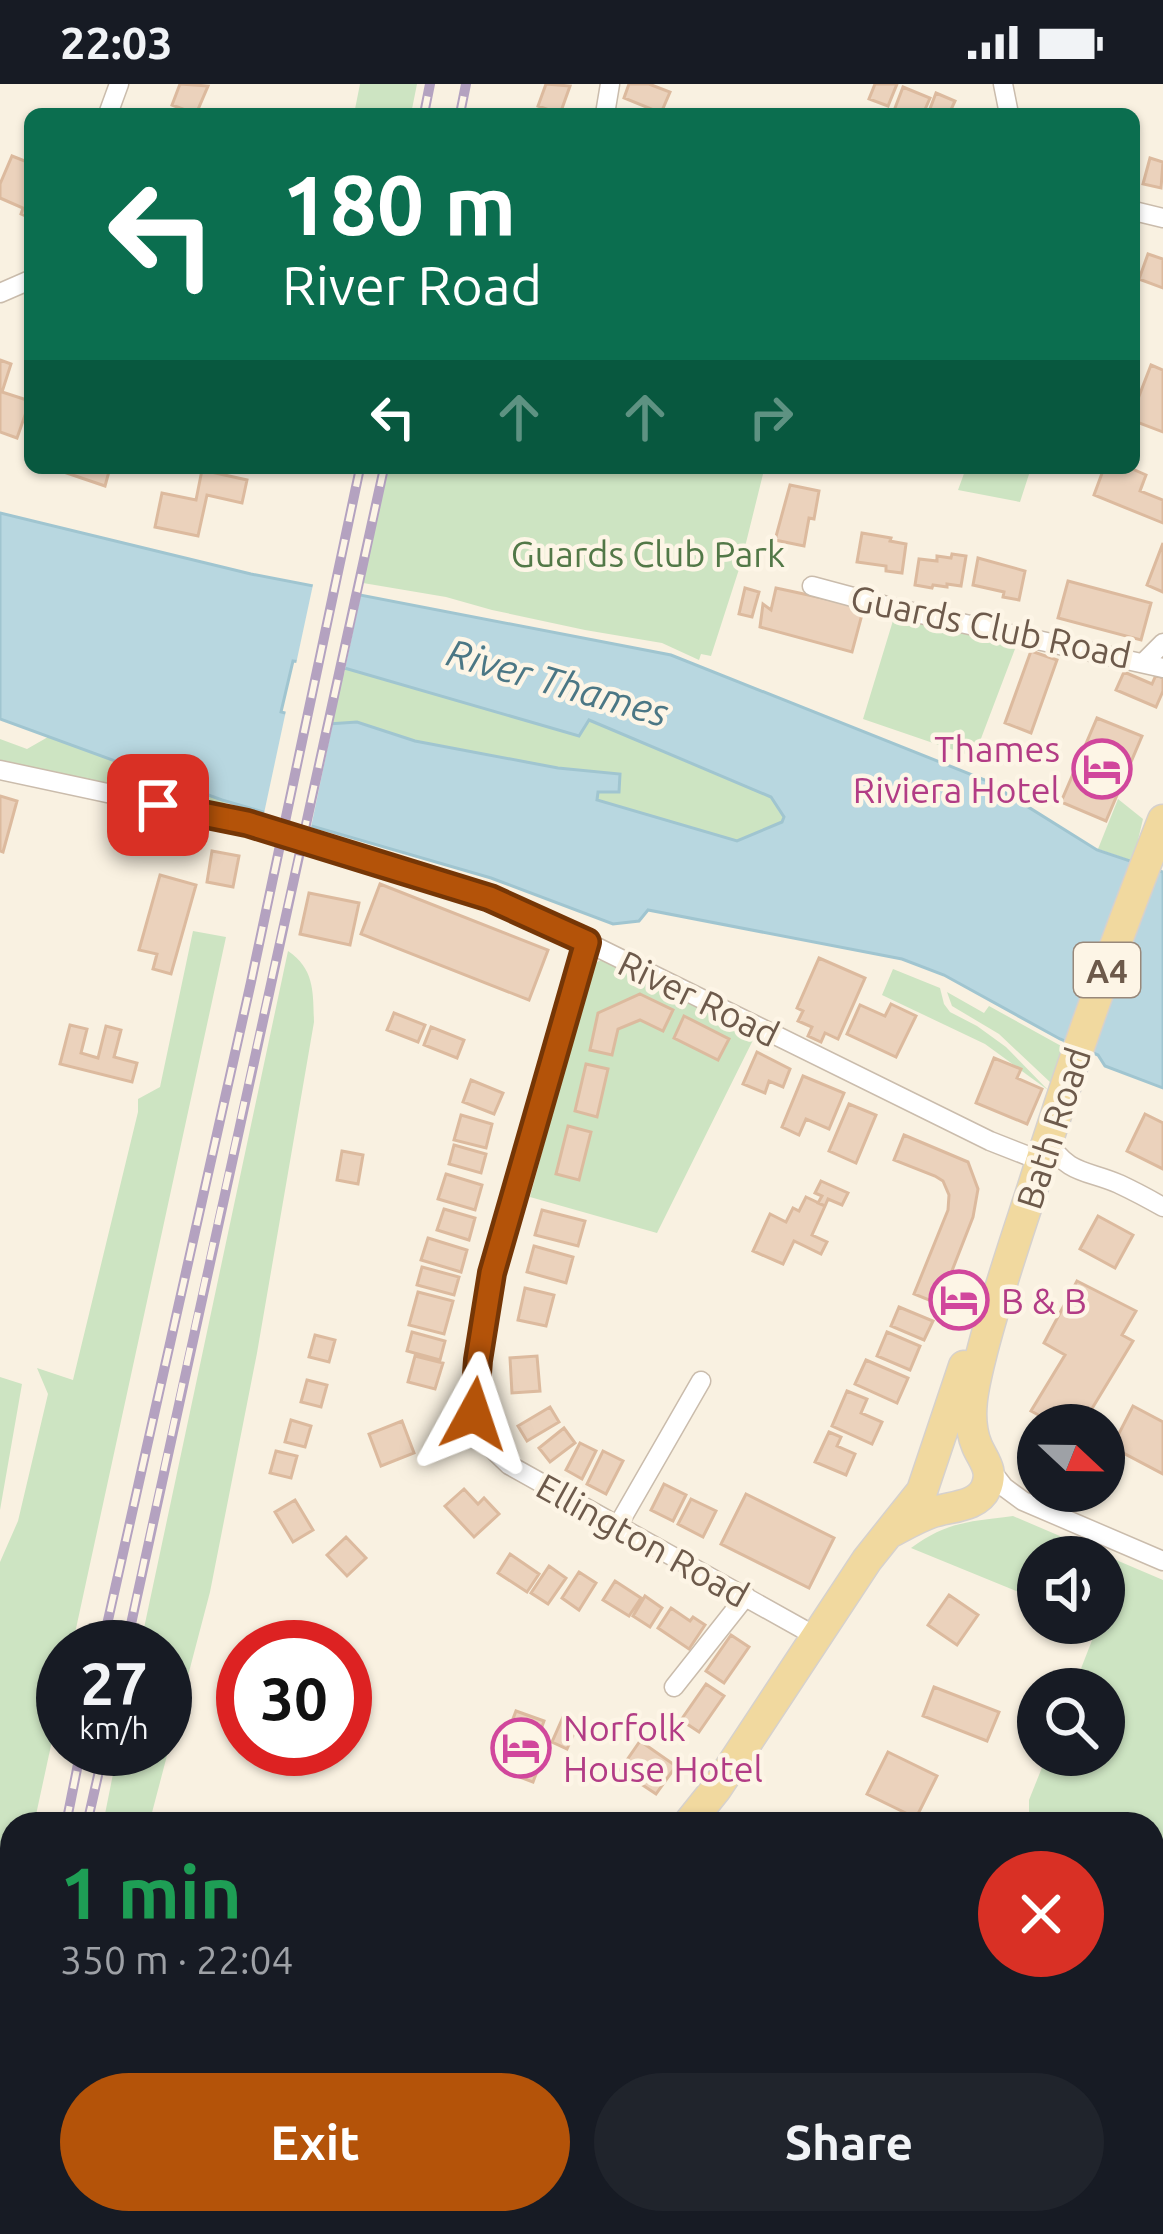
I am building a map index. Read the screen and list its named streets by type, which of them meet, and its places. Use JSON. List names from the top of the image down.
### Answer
{
  "streets": {
    "main road": ["A4", "Bath Road"],
    "street": ["Guards Club Road", "River Road", "Ellington Road"]
  },
  "crossings": [
    ["River Road", "Bath Road"],
    ["River Road", "Ellington Road"],
    ["Bath Road", "Ellington Road"]
  ],
  "water": ["River Thames"],
  "parks": ["Guards Club Park"],
  "places": {
    "hotel": ["Thames Riviera Hotel", "B & B", "Norfolk House Hotel"]
  },
  "north": "right",
  "page": {
    "status": "22:03",
    "turn": ["180 m", "River Road"],
    "speed": "27 km/h",
    "limit": "30",
    "heading": ["1 min", "350 m · 22:04"],
    "buttons": ["Exit", "Share"]
  }
}
